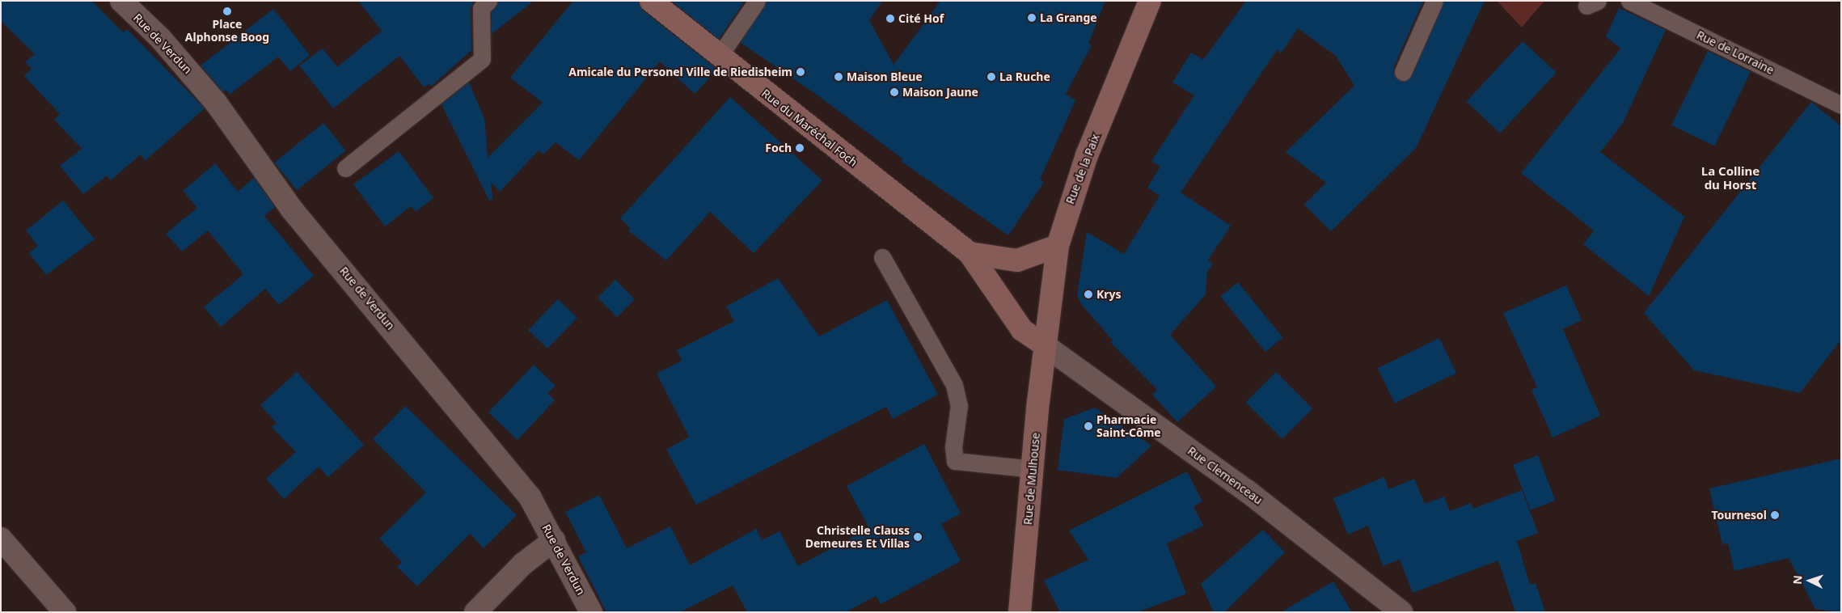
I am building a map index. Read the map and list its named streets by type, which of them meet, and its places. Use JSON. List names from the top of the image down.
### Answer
{
  "streets": {
    "street": [
      "Rue de Verdun",
      "Rue du Maréchal Foch",
      "Rue de la Paix",
      "Rue Clemenceau",
      "Rue de Mulhouse"
    ],
    "lane": ["Rue de Lorraine"]
  },
  "crossings": [
    ["Rue du Maréchal Foch", "Rue de la Paix"],
    ["Rue du Maréchal Foch", "Rue Clemenceau"],
    ["Rue du Maréchal Foch", "Rue de Mulhouse"],
    ["Rue de la Paix", "Rue Clemenceau"],
    ["Rue de la Paix", "Rue de Mulhouse"],
    ["Rue Clemenceau", "Rue de Mulhouse"]
  ],
  "districts": ["La Colline du Horst"],
  "places": [
    "Place Alphonse Boog",
    "La Grange",
    "Cité Hof",
    "Amicale du Personel Ville de Riedisheim",
    "Maison Bleue",
    "La Ruche",
    "Maison Jaune",
    "Foch",
    "Krys",
    "Pharmacie Saint-Côme",
    "Tournesol",
    "Christelle Clauss Demeures Et Villas"
  ],
  "north": "left"
}
